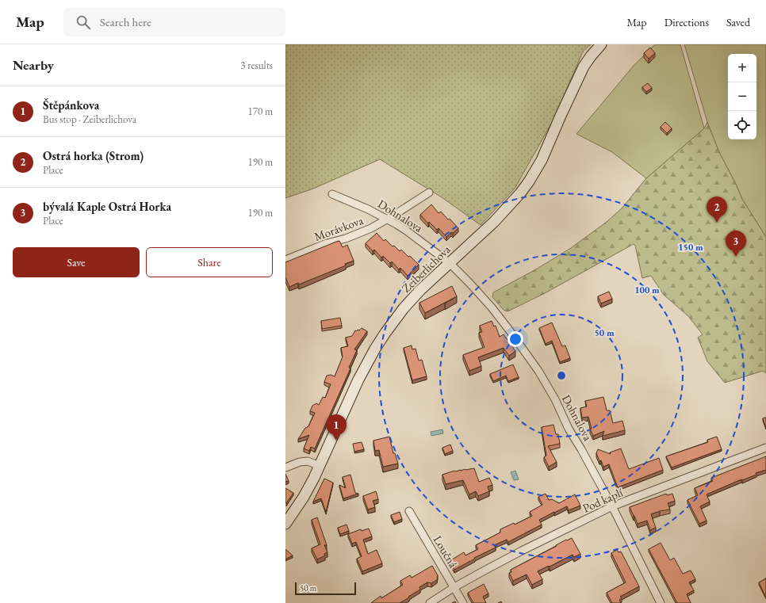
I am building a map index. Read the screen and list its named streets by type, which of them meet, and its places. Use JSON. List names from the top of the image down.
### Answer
{
  "streets": {
    "street": [
      "Dohnalova",
      "Morávkova",
      "Zeiberlichova",
      "Pod kaplí",
      "Loučná"
    ]
  },
  "crossings": [
    ["Dohnalova", "Morávkova"],
    ["Dohnalova", "Zeiberlichova"],
    ["Dohnalova", "Pod kaplí"],
    ["Pod kaplí", "Loučná"]
  ],
  "scale_bar": "50 m",
  "page": {
    "header": "Map",
    "search": "Search here",
    "nav": ["Map", "Directions", "Saved"],
    "heading": ["Nearby", "3 results"],
    "map_buttons": ["+", "−"],
    "list": [
      {
        "mark": "1",
        "name": "Štěpánkova",
        "note": "Bus stop · Zeiberlichova",
        "value": "170 m"
      },
      {
        "mark": "2",
        "name": "Ostrá horka (Strom)",
        "note": "Place",
        "value": "190 m"
      },
      {
        "mark": "3",
        "name": "bývalá Kaple Ostrá Horka",
        "note": "Place",
        "value": "190 m"
      }
    ],
    "pins": ["2", "3", "1"],
    "buttons": ["Save", "Share"],
    "scale": "50 m"
  },
  "rings": ["150 m", "100 m", "50 m"]
}
